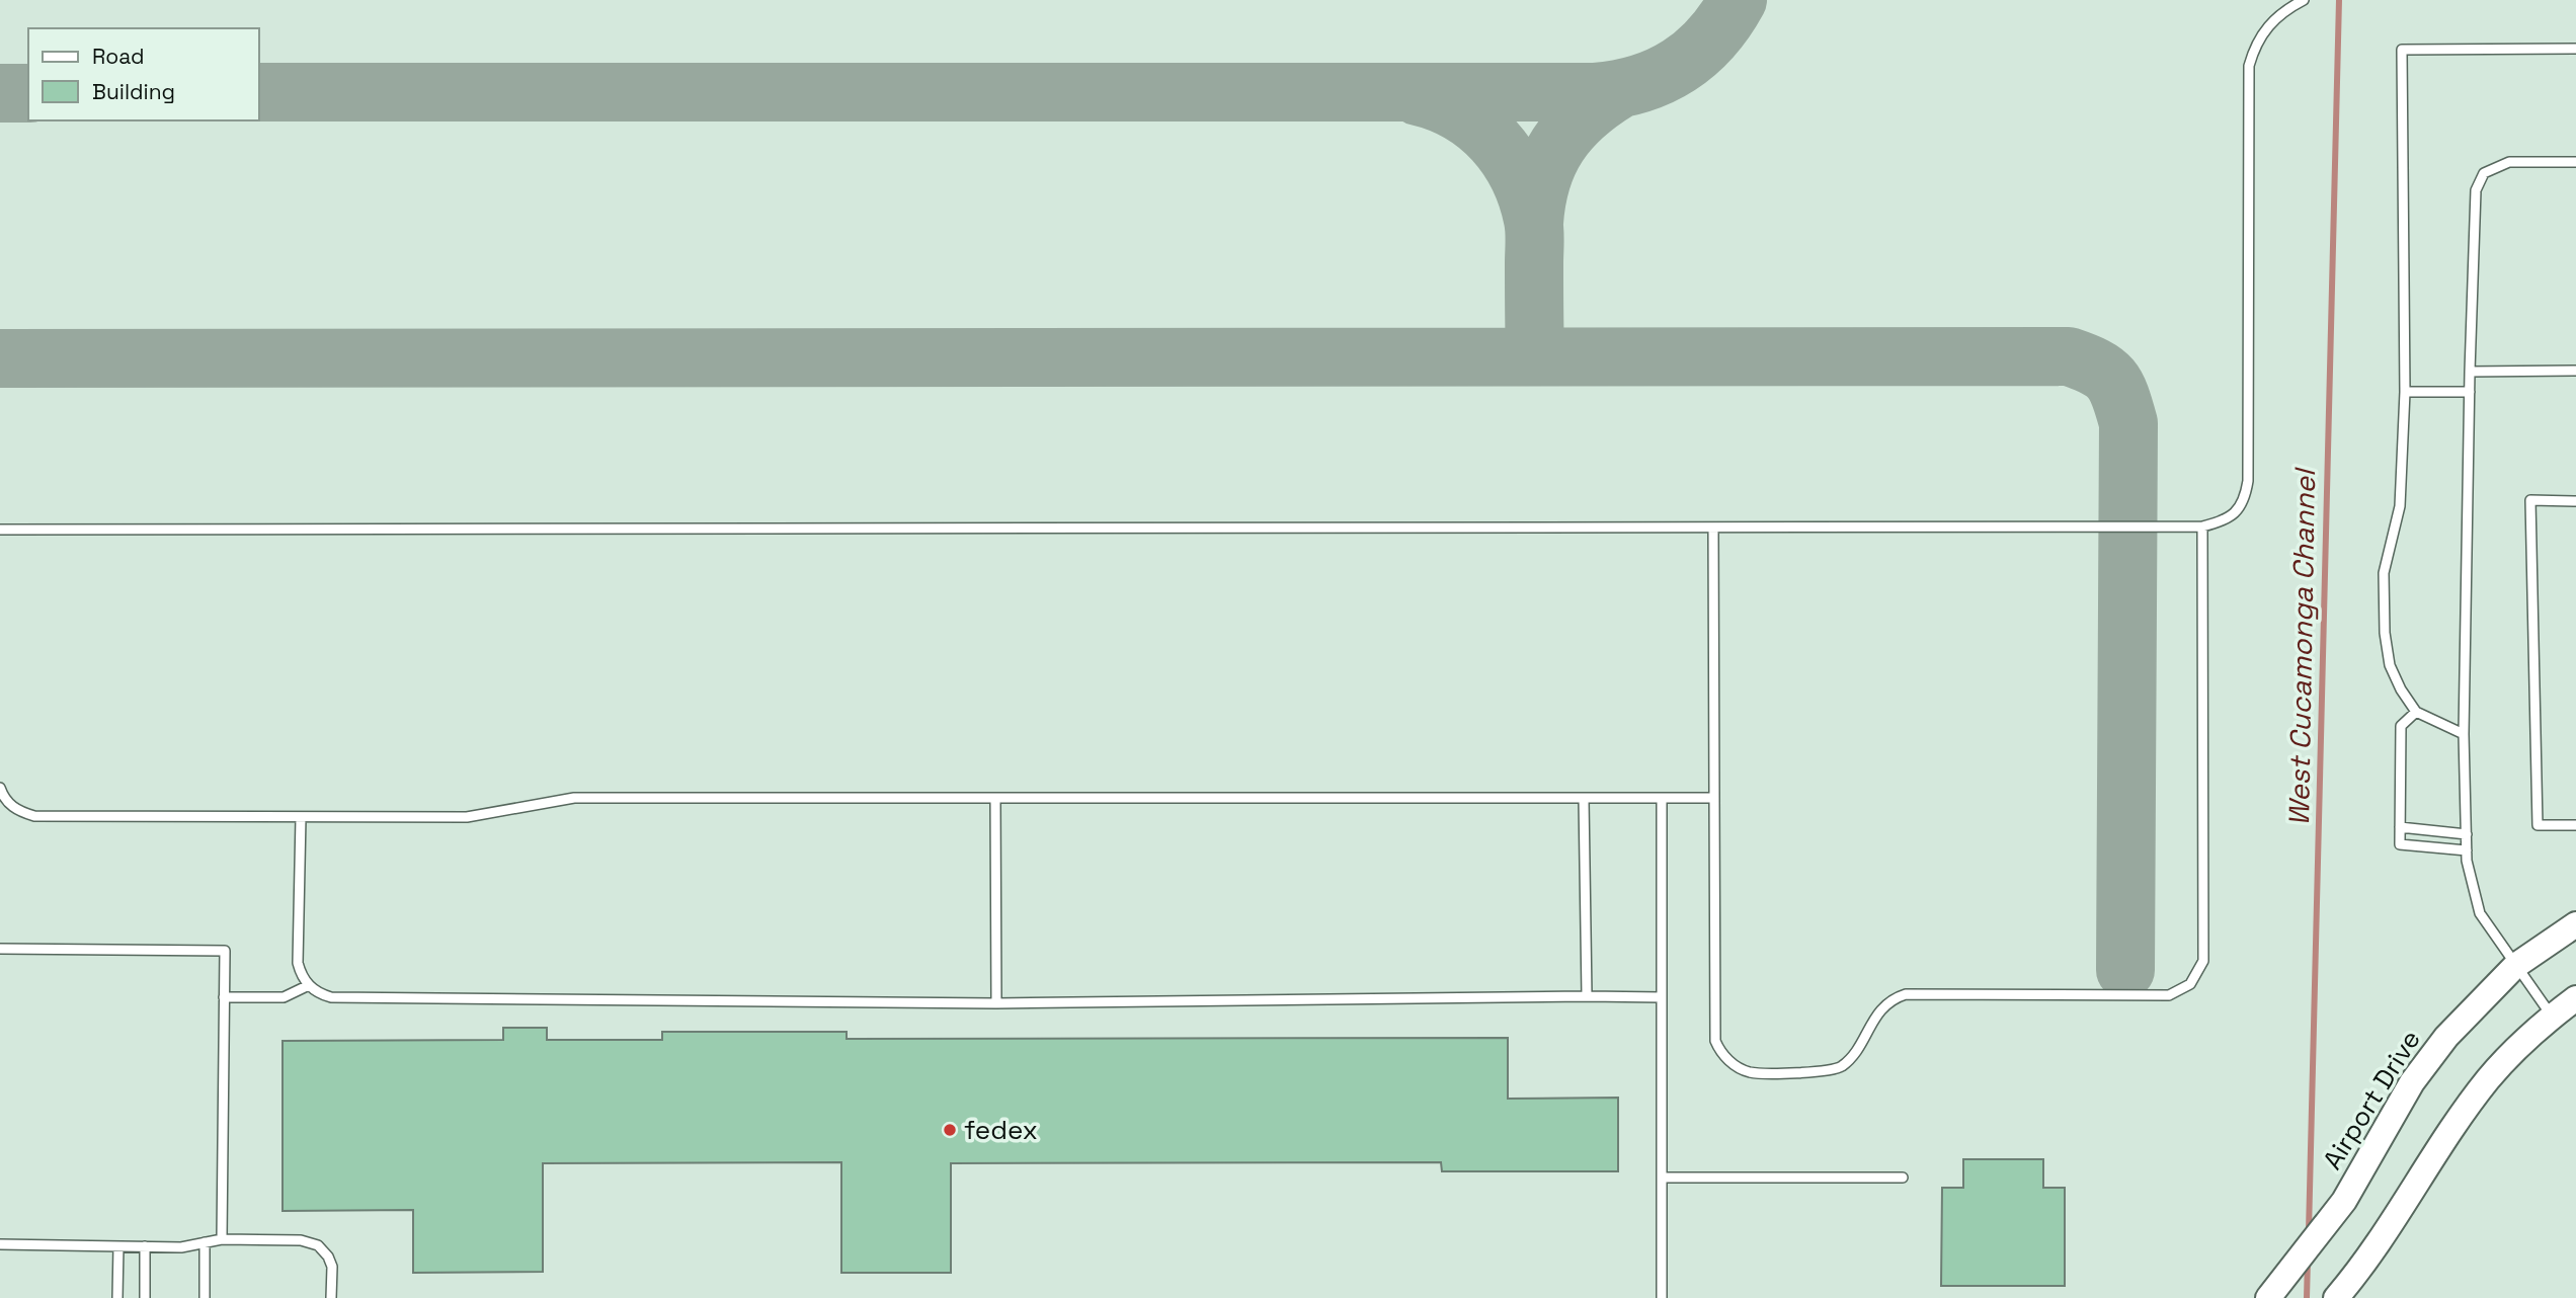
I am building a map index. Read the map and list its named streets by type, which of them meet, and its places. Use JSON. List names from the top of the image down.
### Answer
{
  "streets": {
    "main road": ["Airport Drive"]
  },
  "water": ["West Cucamonga Channel"],
  "places": ["fedex"],
  "legend": ["Road", "Building"]
}
